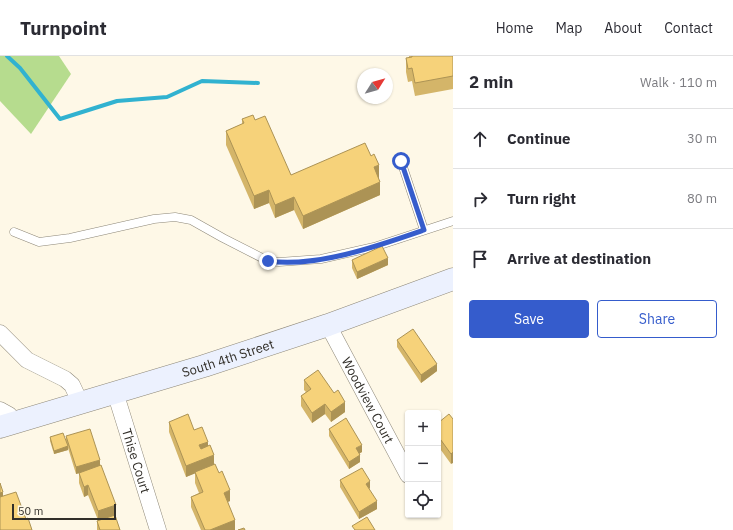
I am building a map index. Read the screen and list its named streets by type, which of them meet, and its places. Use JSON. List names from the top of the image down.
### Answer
{
  "streets": {
    "main road": ["South 4th Street"],
    "street": ["Woodview Court", "Thise Court"]
  },
  "crossings": [
    ["South 4th Street", "Woodview Court"],
    ["South 4th Street", "Thise Court"]
  ],
  "scale_bar": "50 m",
  "north": "top right",
  "page": {
    "header": "Turnpoint",
    "nav": [
      "Home",
      "Map",
      "About",
      "Contact"
    ],
    "heading": ["2 min", "Walk · 110 m"],
    "list": [
      ["Continue", "30 m"],
      ["Turn right", "80 m"],
      "Arrive at destination"
    ],
    "buttons": ["Save", "Share"],
    "map_buttons": ["+", "−"],
    "scale": "50 m"
  }
}
